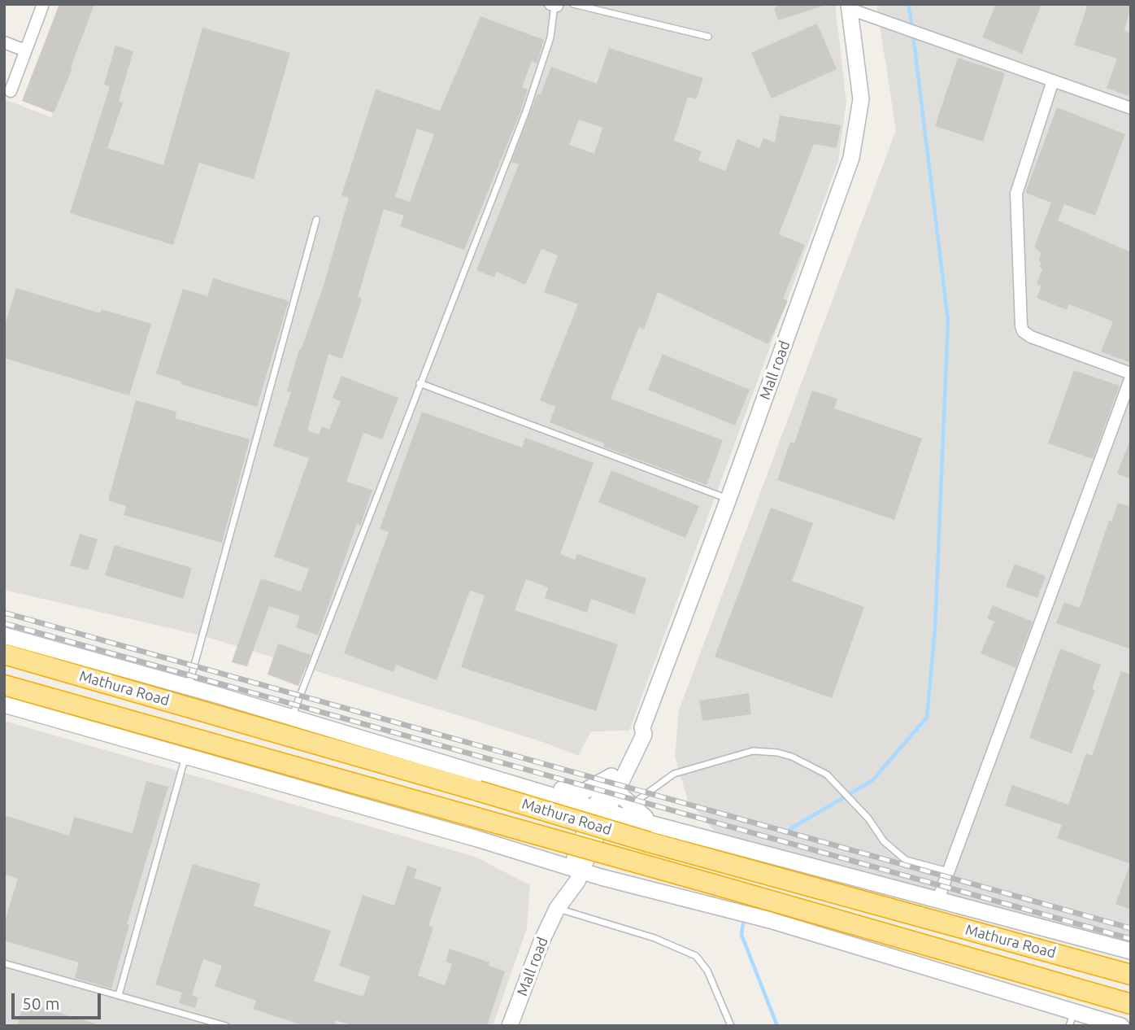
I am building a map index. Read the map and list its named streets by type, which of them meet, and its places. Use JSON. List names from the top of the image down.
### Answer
{
  "streets": {
    "highway": ["Mathura Road"],
    "main road": ["Mall road"]
  },
  "scale_bar": "50 m"
}
